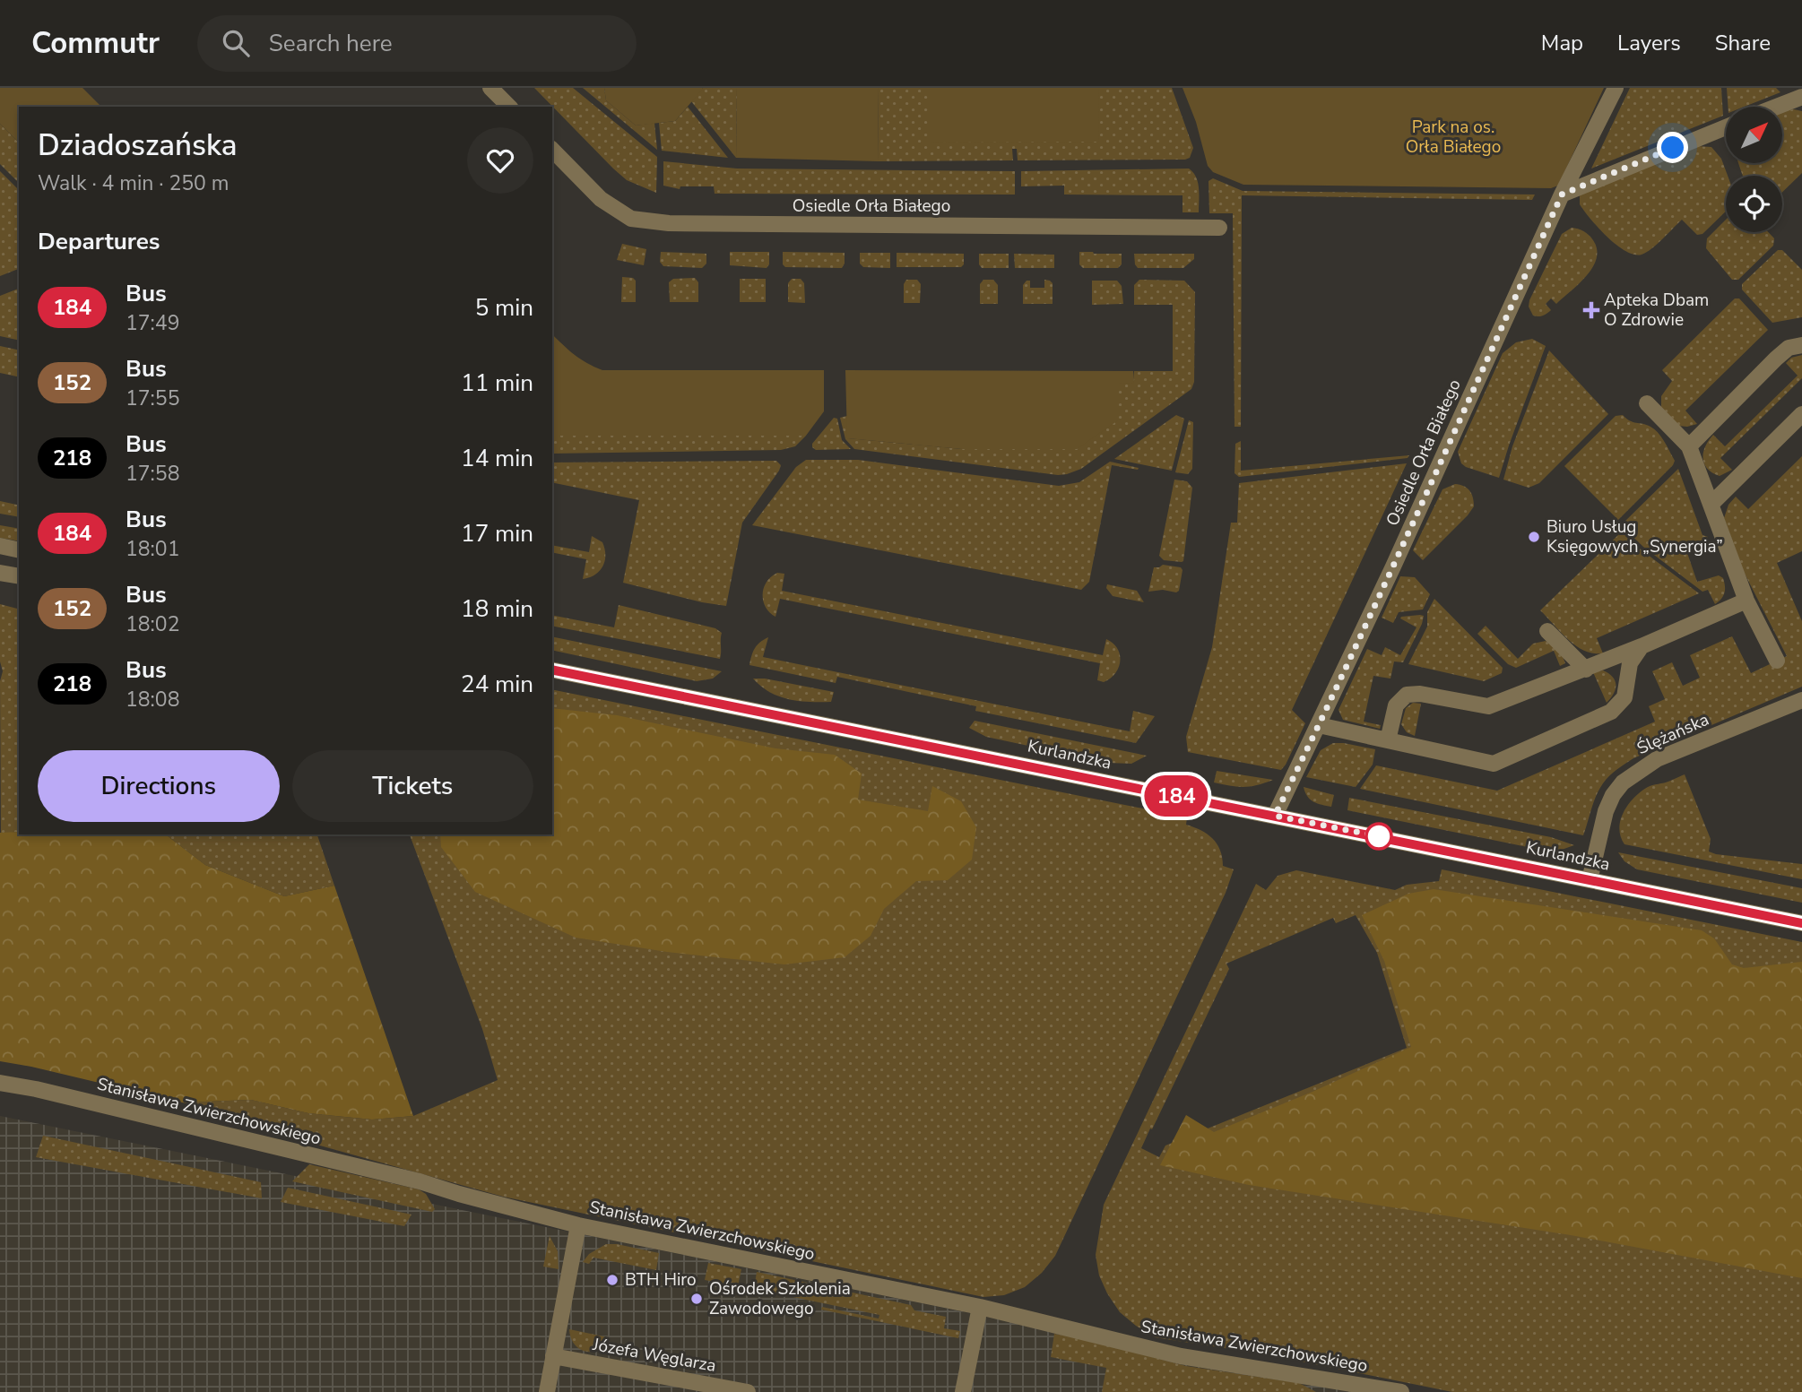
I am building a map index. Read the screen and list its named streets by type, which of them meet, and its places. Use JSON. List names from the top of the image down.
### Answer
{
  "streets": {
    "street": [
      "Osiedle Orła Białego",
      "Ślężańska",
      "Kurlandzka",
      "Stanisława Zwierzchowskiego",
      "Józefa Węglarza"
    ]
  },
  "crossings": [
    ["Osiedle Orła Białego", "Kurlandzka"],
    ["Ślężańska", "Kurlandzka"]
  ],
  "parks": ["Park na os. Orła Białego"],
  "places": {
    "health": ["Apteka Dbam O Zdrowie"],
    "other": ["Biuro Usług Księgowych „Synergia”", "BTH Hiro", "Ośrodek Szkolenia Zawodowego"]
  },
  "lines": ["bus line 184"],
  "north": "top right",
  "page": {
    "header": "Commutr",
    "search": "Search here",
    "nav": ["Map", "Layers", "Share"],
    "on_map": "184",
    "heading": [
      ["Dziadoszańska", "Walk · 4 min · 250 m"],
      "Departures"
    ],
    "list": [
      {
        "mark": "184",
        "name": "Bus",
        "note": "17:49",
        "value": "5 min"
      },
      {
        "mark": "152",
        "name": "Bus",
        "note": "17:55",
        "value": "11 min"
      },
      {
        "mark": "218",
        "name": "Bus",
        "note": "17:58",
        "value": "14 min"
      },
      {
        "mark": "184",
        "name": "Bus",
        "note": "18:01",
        "value": "17 min"
      },
      {
        "mark": "152",
        "name": "Bus",
        "note": "18:02",
        "value": "18 min"
      },
      {
        "mark": "218",
        "name": "Bus",
        "note": "18:08",
        "value": "24 min"
      }
    ],
    "buttons": ["Directions", "Tickets"]
  }
}
